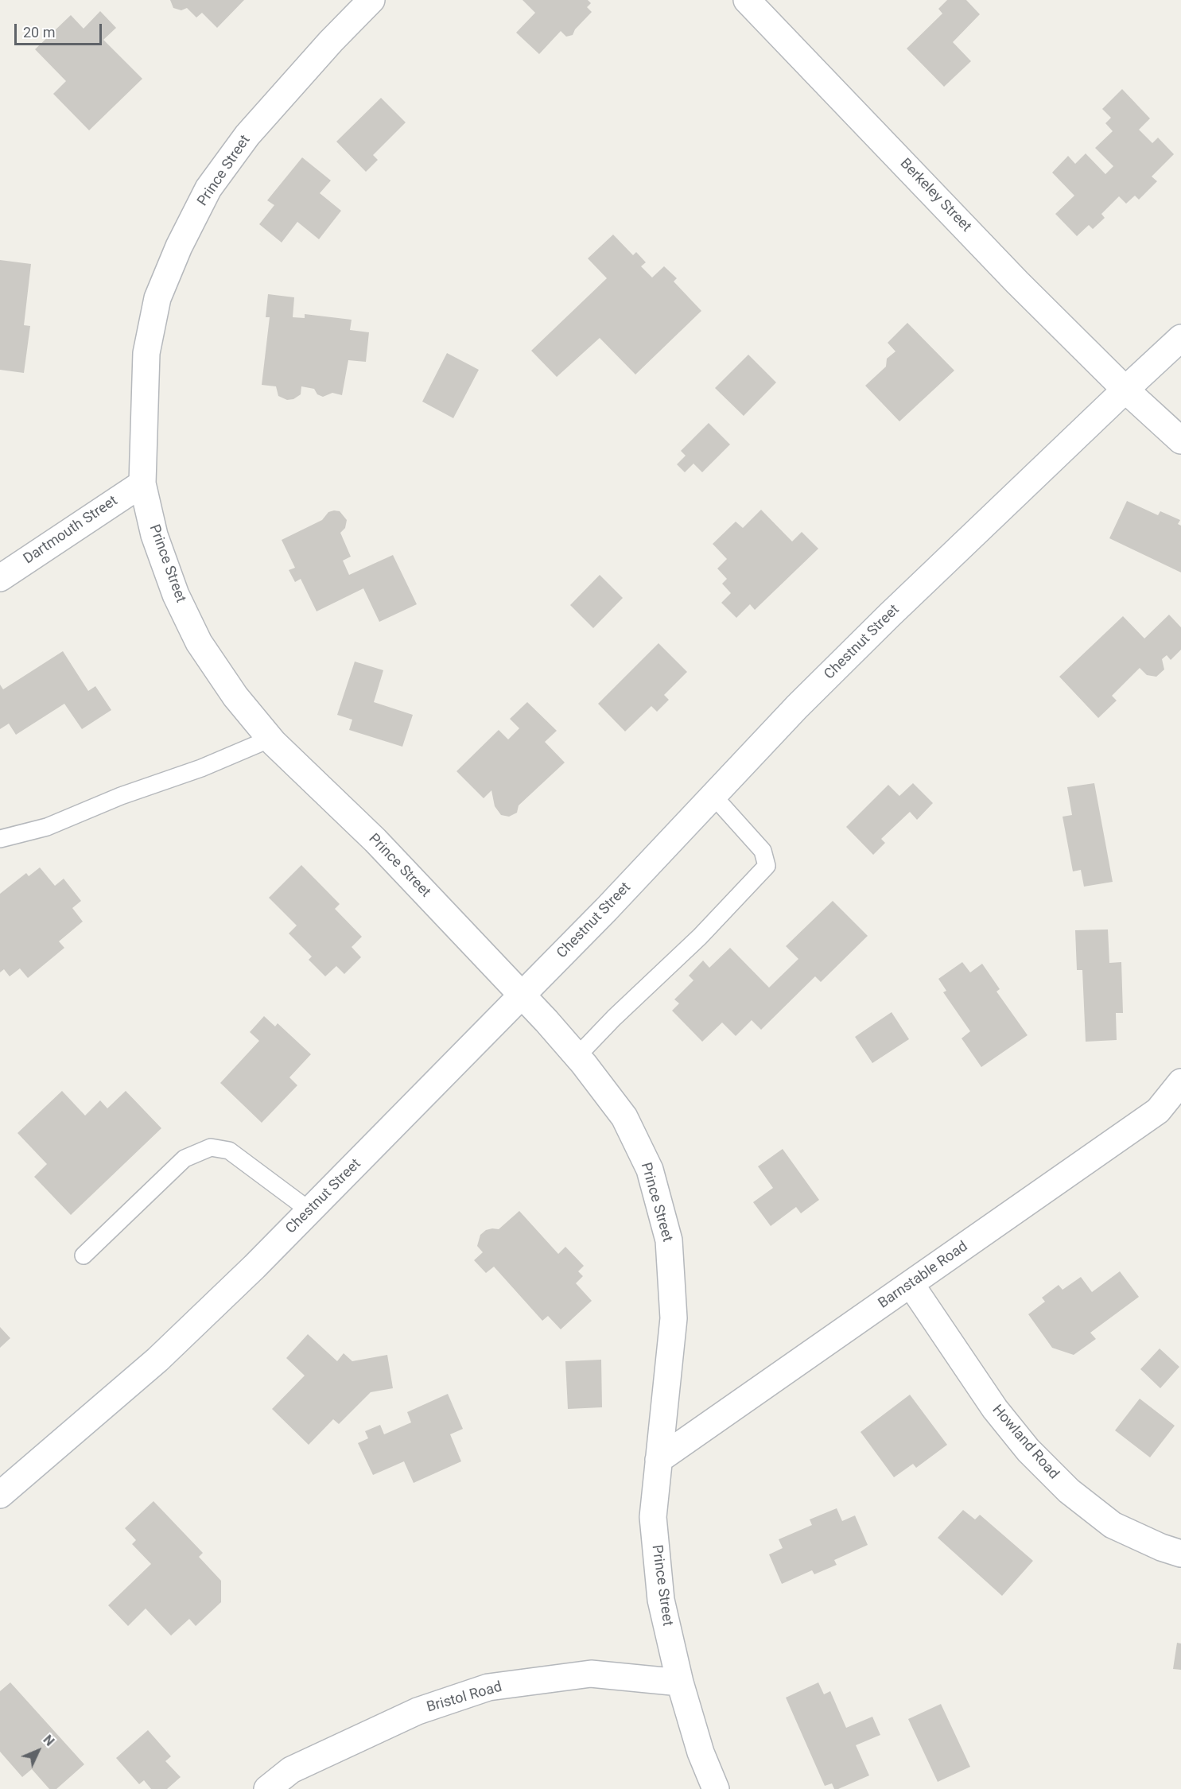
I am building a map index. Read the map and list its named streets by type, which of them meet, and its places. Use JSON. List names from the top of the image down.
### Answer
{
  "streets": {
    "street": [
      "Prince Street",
      "Berkeley Street",
      "Dartmouth Street",
      "Chestnut Street",
      "Barnstable Road",
      "Howland Road",
      "Bristol Road"
    ]
  },
  "crossings": [
    ["Prince Street", "Dartmouth Street"],
    ["Prince Street", "Chestnut Street"],
    ["Prince Street", "Barnstable Road"],
    ["Prince Street", "Bristol Road"],
    ["Berkeley Street", "Chestnut Street"],
    ["Barnstable Road", "Howland Road"]
  ],
  "scale_bar": "20 m",
  "north": "top right"
}
